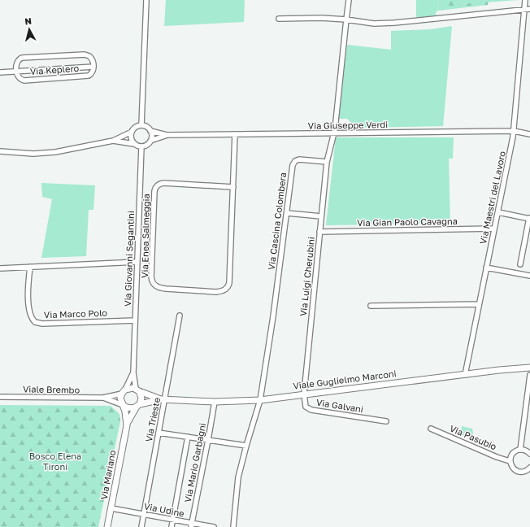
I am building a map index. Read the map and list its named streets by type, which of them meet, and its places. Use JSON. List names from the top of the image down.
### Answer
{
  "streets": {
    "street": [
      "Via Keplero",
      "Via Giuseppe Verdi",
      "Via Maestri del Lavoro",
      "Via Cascina Colombera",
      "Via Gian Paolo Cavagna",
      "Via Enea Salmeggia",
      "Via Giovanni Segantini",
      "Via Luigi Cherubini",
      "Via Marco Polo",
      "Viale Guglielmo Marconi",
      "Viale Brembo",
      "Via Galvani",
      "Via Trieste",
      "Via Pasubio",
      "Via Mario Garbagni",
      "Via Mariano",
      "Via Udine"
    ]
  },
  "crossings": [
    ["Via Giuseppe Verdi", "Via Maestri del Lavoro"],
    ["Via Giuseppe Verdi", "Via Enea Salmeggia"],
    ["Via Giuseppe Verdi", "Via Giovanni Segantini"],
    ["Via Maestri del Lavoro", "Via Gian Paolo Cavagna"],
    ["Via Maestri del Lavoro", "Viale Guglielmo Marconi"],
    ["Via Cascina Colombera", "Via Luigi Cherubini"],
    ["Via Cascina Colombera", "Viale Guglielmo Marconi"],
    ["Via Gian Paolo Cavagna", "Via Luigi Cherubini"],
    ["Via Giovanni Segantini", "Via Marco Polo"],
    ["Via Giovanni Segantini", "Viale Guglielmo Marconi"],
    ["Via Giovanni Segantini", "Viale Brembo"],
    ["Via Giovanni Segantini", "Via Mariano"],
    ["Via Luigi Cherubini", "Viale Guglielmo Marconi"],
    ["Via Luigi Cherubini", "Via Galvani"],
    ["Viale Guglielmo Marconi", "Viale Brembo"],
    ["Viale Guglielmo Marconi", "Via Galvani"],
    ["Viale Guglielmo Marconi", "Via Trieste"],
    ["Viale Guglielmo Marconi", "Via Mario Garbagni"],
    ["Viale Guglielmo Marconi", "Via Mariano"],
    ["Viale Brembo", "Via Mariano"],
    ["Via Trieste", "Via Udine"],
    ["Via Mario Garbagni", "Via Udine"],
    ["Via Mariano", "Via Udine"]
  ],
  "parks": ["Bosco Elena Tironi"],
  "north": "top"
}
